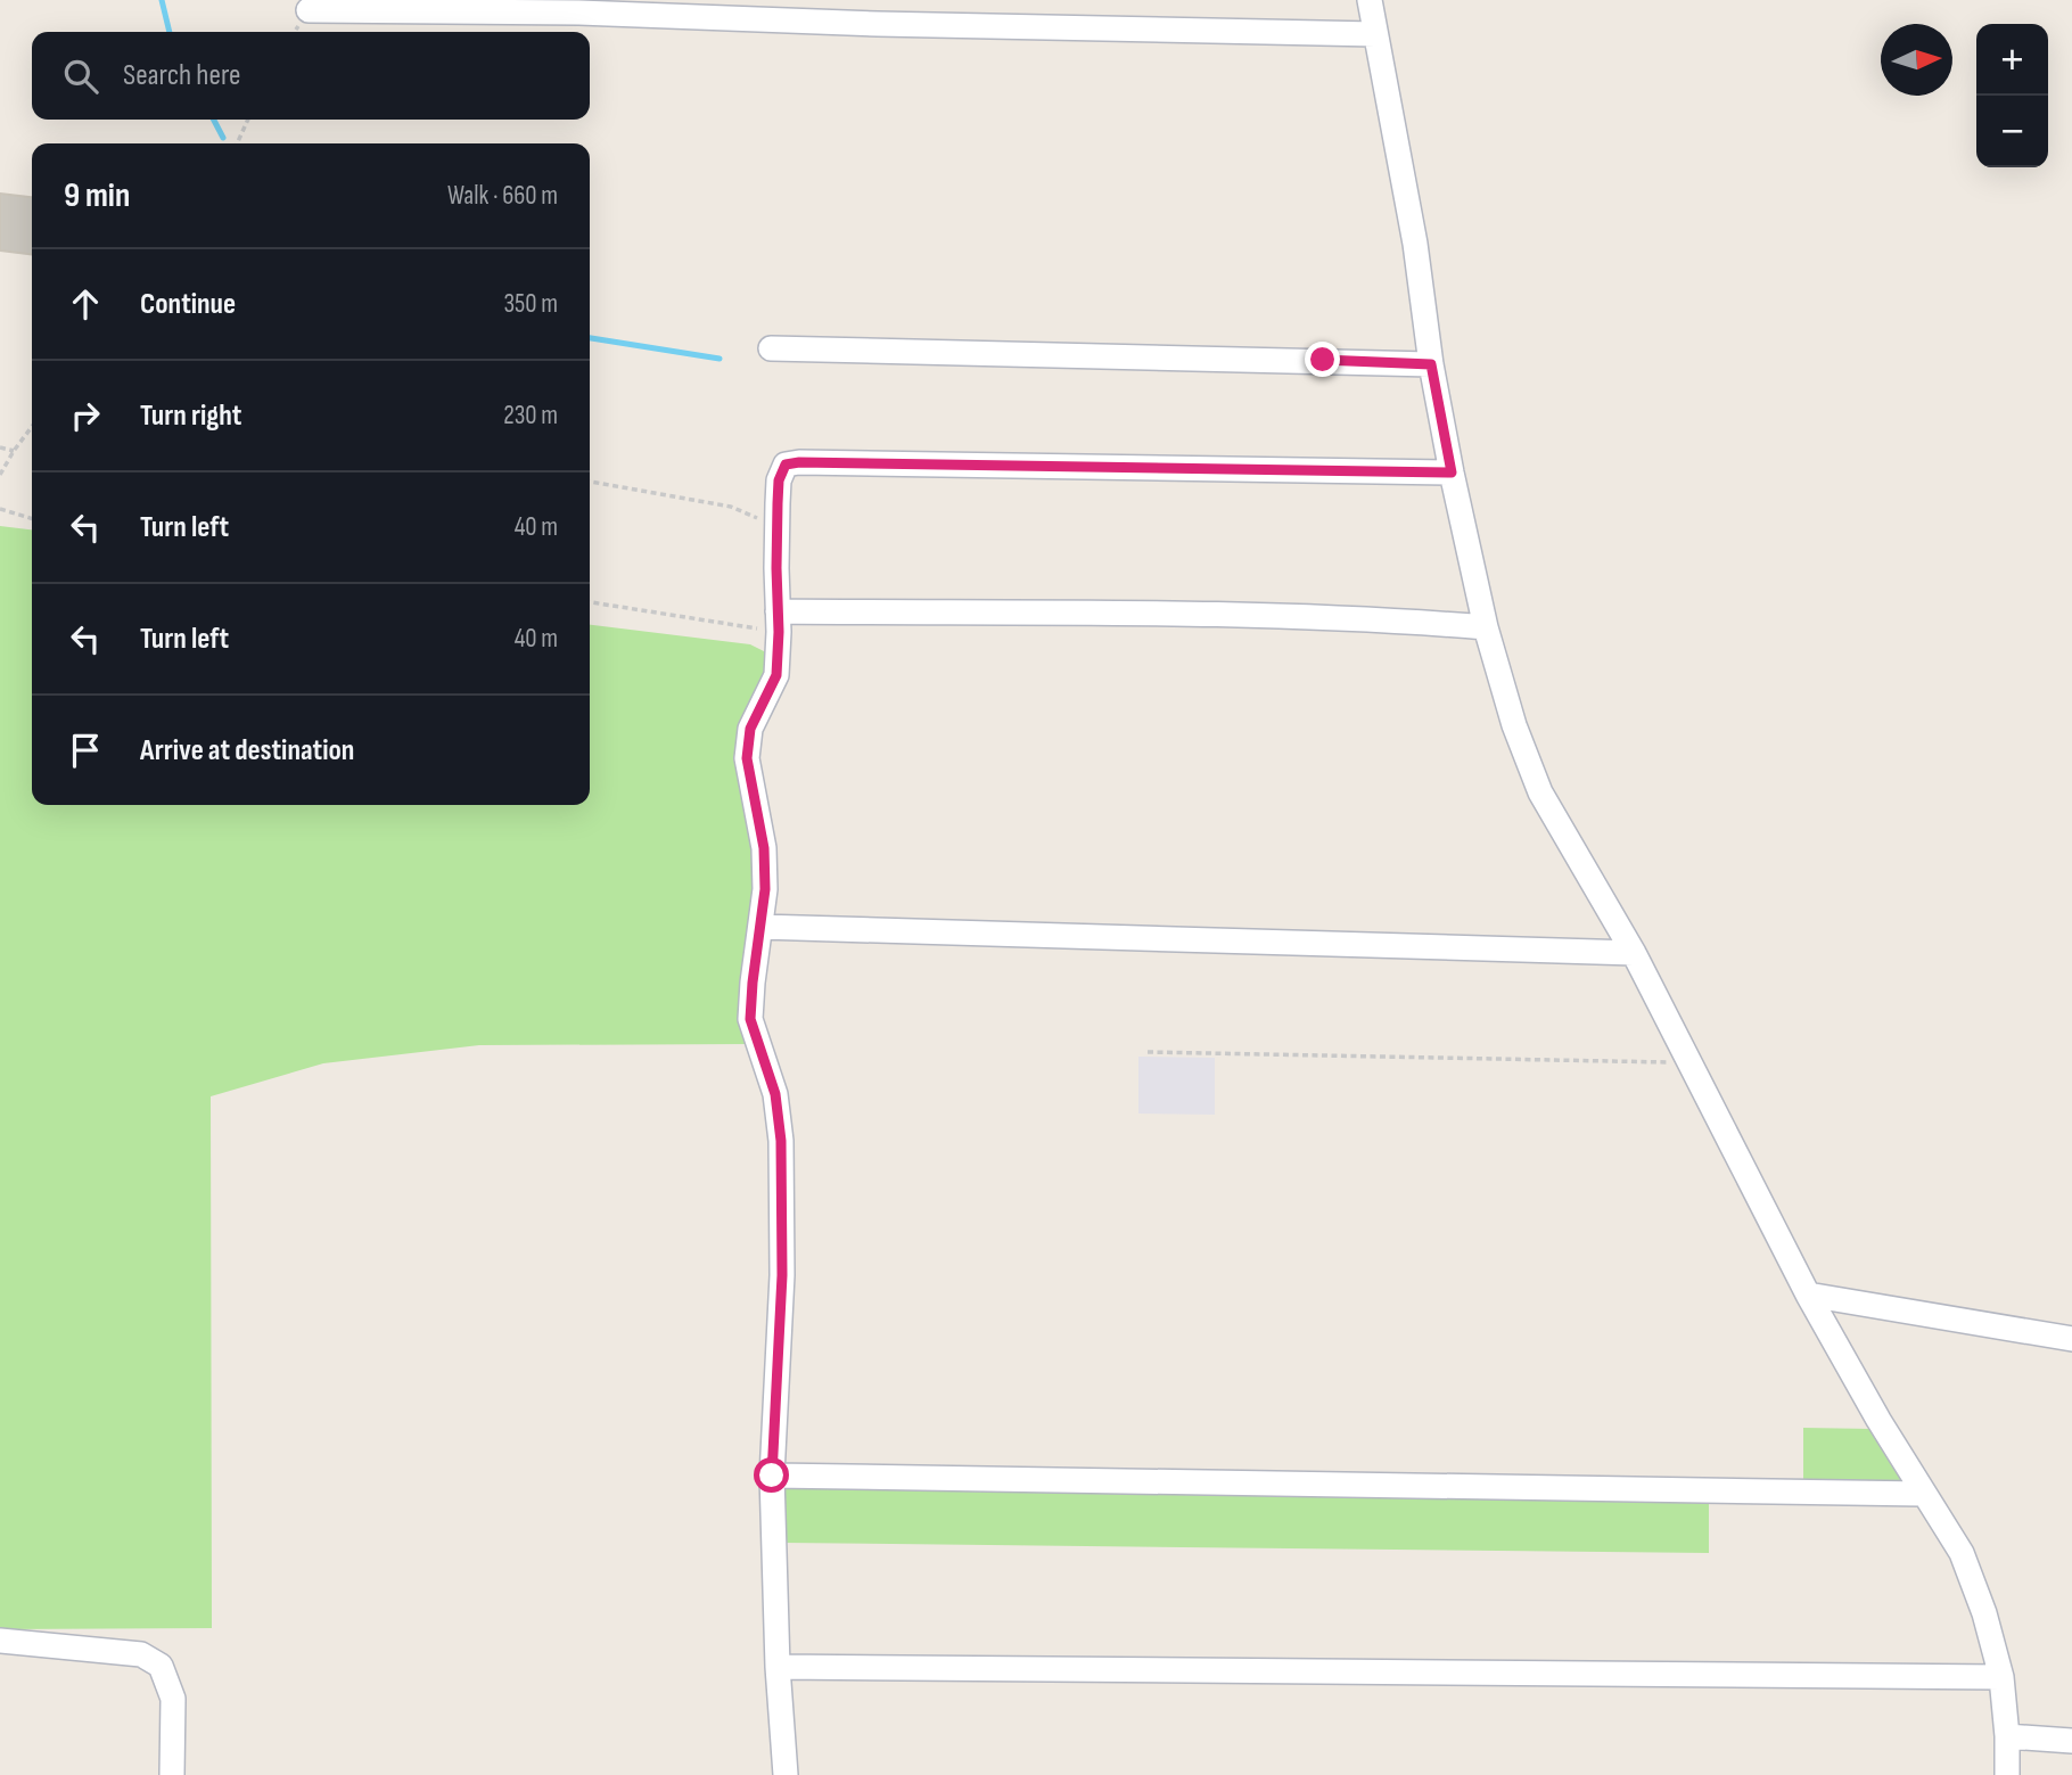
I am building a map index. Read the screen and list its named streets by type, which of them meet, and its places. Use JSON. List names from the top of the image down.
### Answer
{
  "north": "right",
  "page": {
    "map_buttons": ["+", "−"],
    "search": "Search here",
    "heading": ["9 min", "Walk · 660 m"],
    "list": [
      ["Continue", "350 m"],
      ["Turn right", "230 m"],
      ["Turn left", "40 m"],
      ["Turn left", "40 m"],
      "Arrive at destination"
    ]
  }
}
